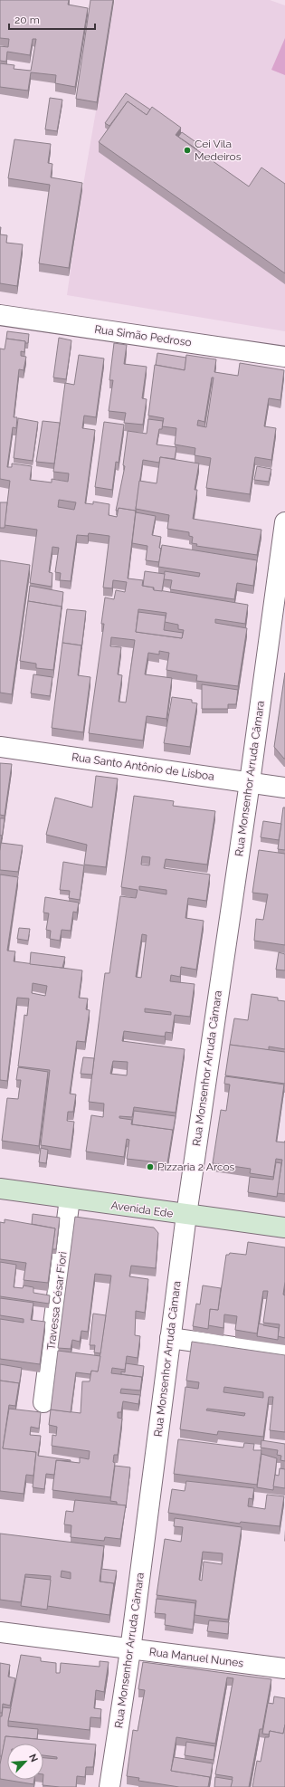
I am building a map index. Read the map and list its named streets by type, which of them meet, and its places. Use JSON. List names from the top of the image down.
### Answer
{
  "streets": {
    "main road": ["Avenida Ede"],
    "street": [
      "Rua Simão Pedroso",
      "Rua Santo Antônio de Lisboa",
      "Rua Monsenhor Arruda Câmara",
      "Travessa César Fiori",
      "Rua Manuel Nunes"
    ]
  },
  "crossings": [
    ["Rua Santo Antônio de Lisboa", "Rua Monsenhor Arruda Câmara"],
    ["Rua Monsenhor Arruda Câmara", "Avenida Ede"],
    ["Rua Monsenhor Arruda Câmara", "Rua Manuel Nunes"],
    ["Avenida Ede", "Travessa César Fiori"]
  ],
  "places": ["Cei Vila Medeiros", "Pizzaria 2 Arcos"],
  "scale_bar": "20 m",
  "north": "top right"
}
